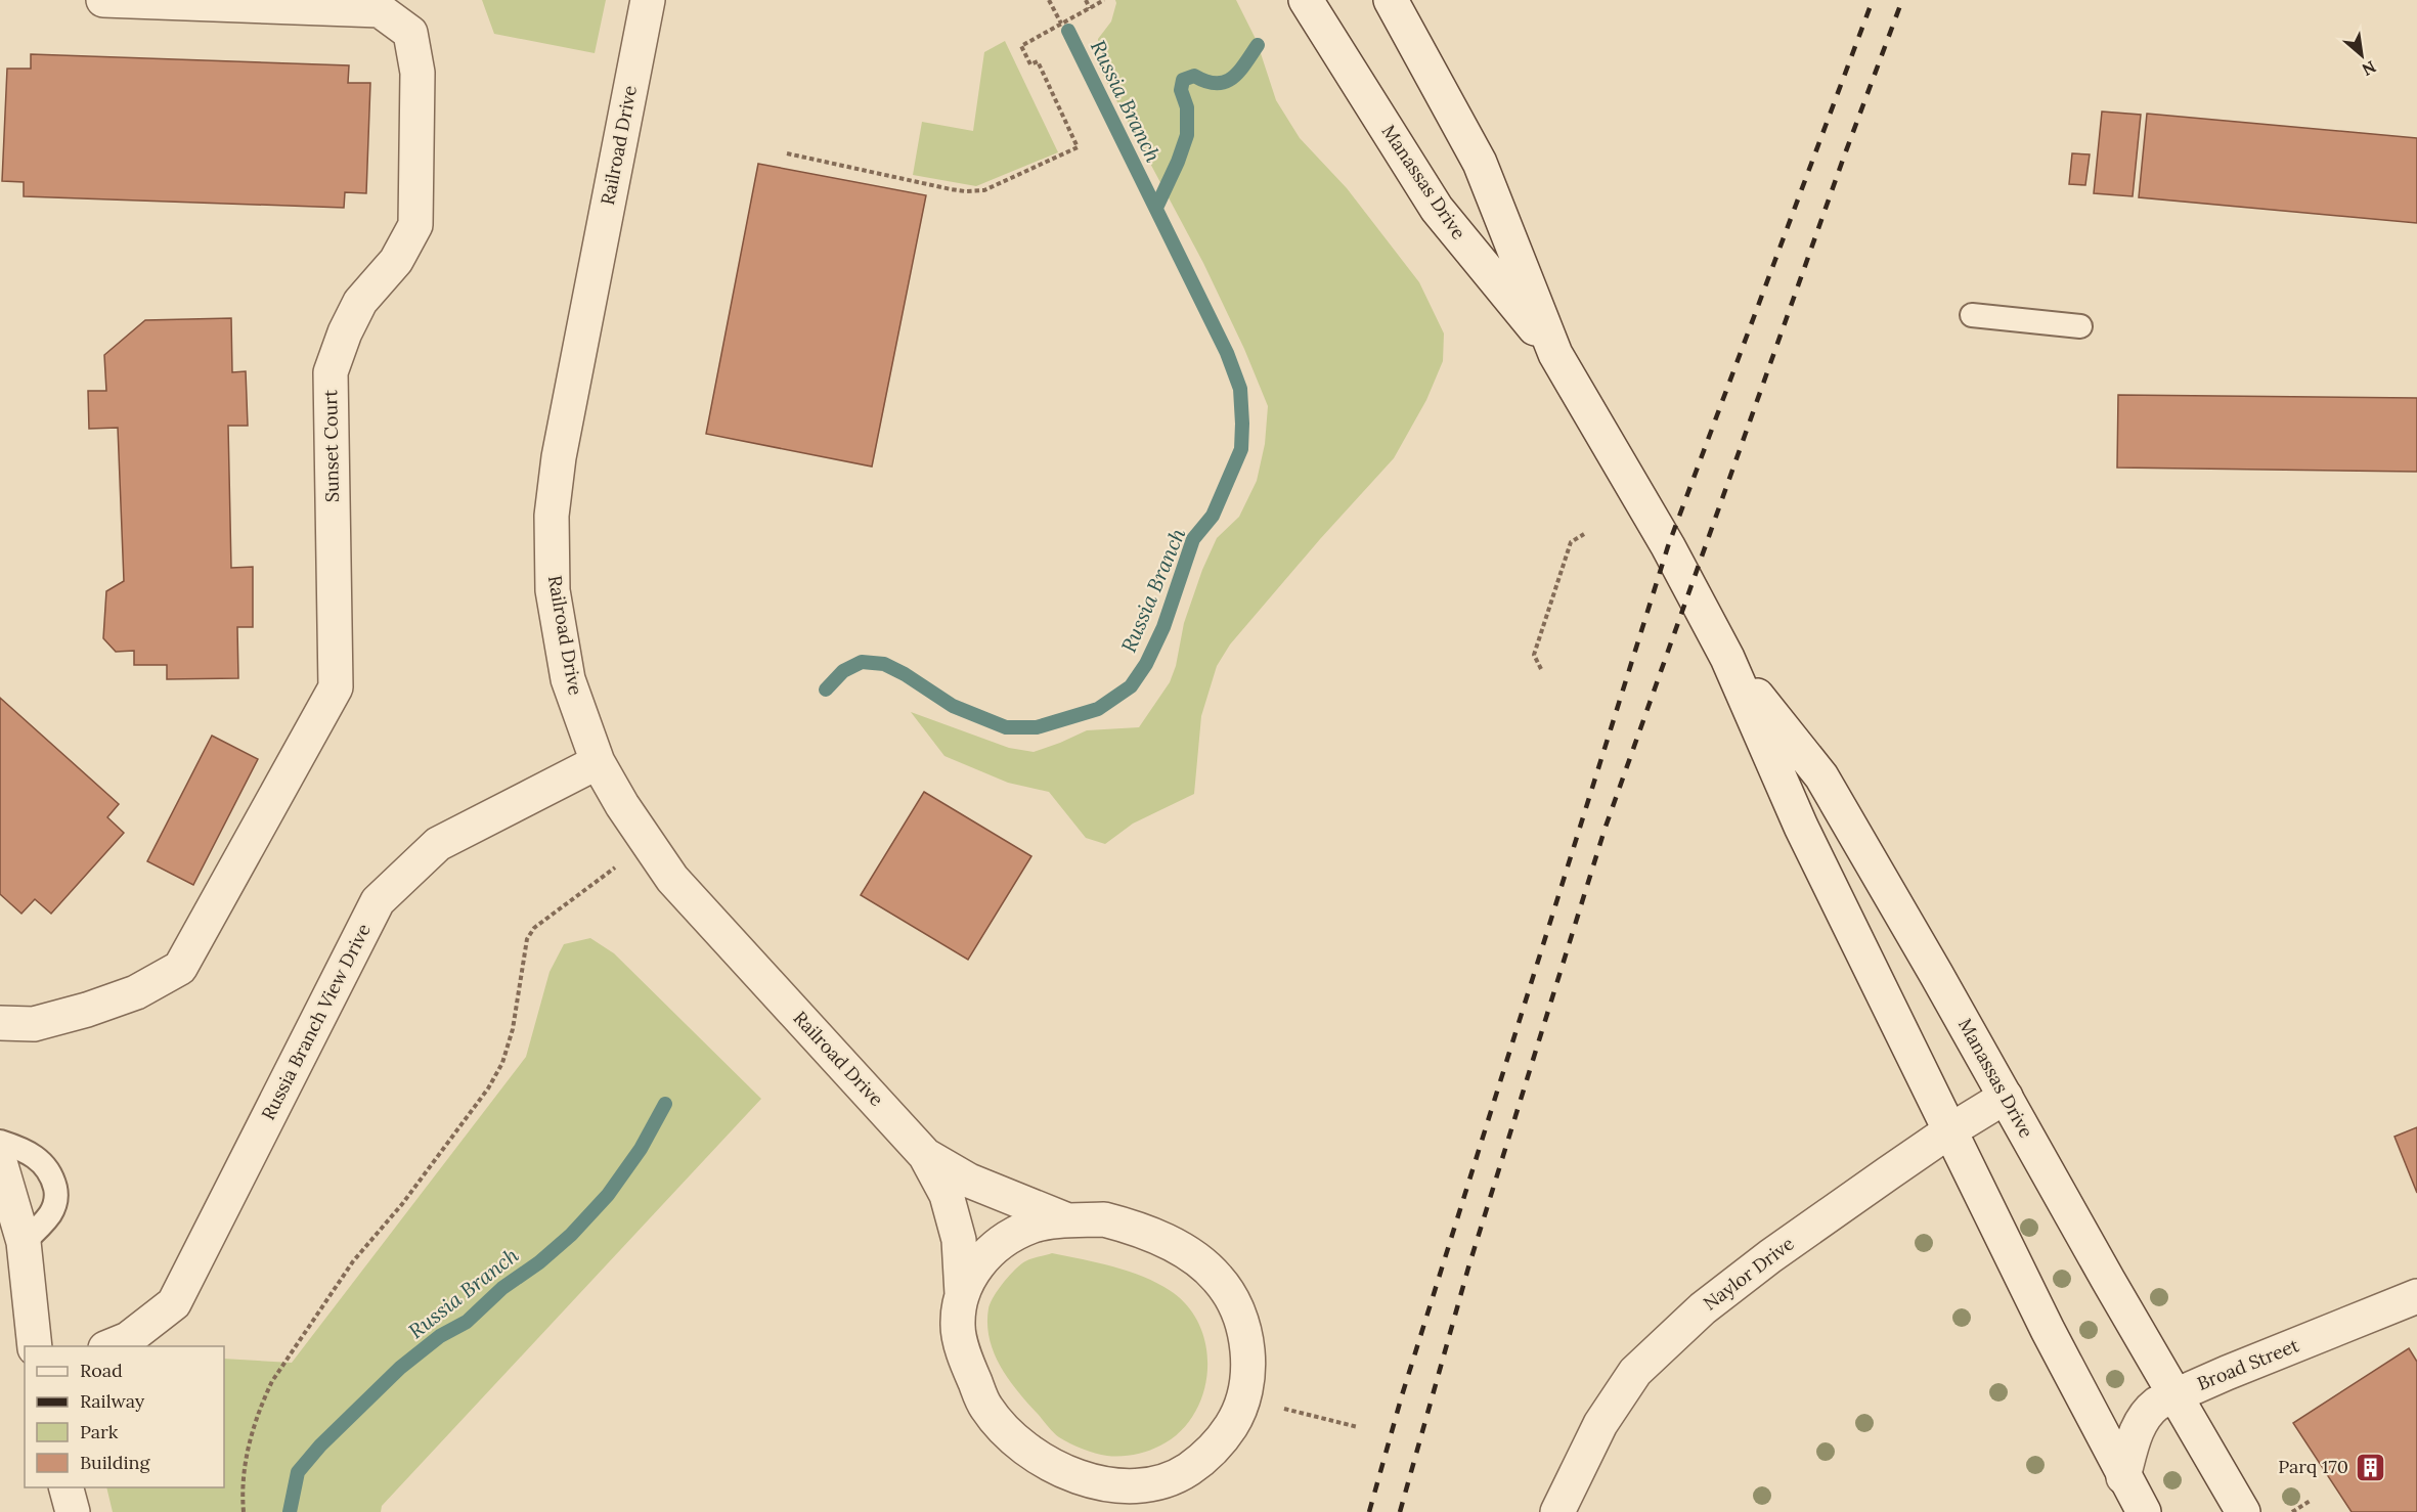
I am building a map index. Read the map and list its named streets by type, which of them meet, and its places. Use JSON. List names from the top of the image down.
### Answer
{
  "streets": {
    "street": [
      "Railroad Drive",
      "Manassas Drive",
      "Sunset Court",
      "Russia Branch View Drive",
      "Naylor Drive",
      "Broad Street"
    ]
  },
  "crossings": [
    ["Railroad Drive", "Russia Branch View Drive"],
    ["Manassas Drive", "Naylor Drive"],
    ["Manassas Drive", "Broad Street"]
  ],
  "water": ["Russia Branch"],
  "places": {
    "building": ["Parq 170"]
  },
  "legend": [
    "Road",
    "Railway",
    "Park",
    "Building"
  ],
  "north": "bottom right"
}
